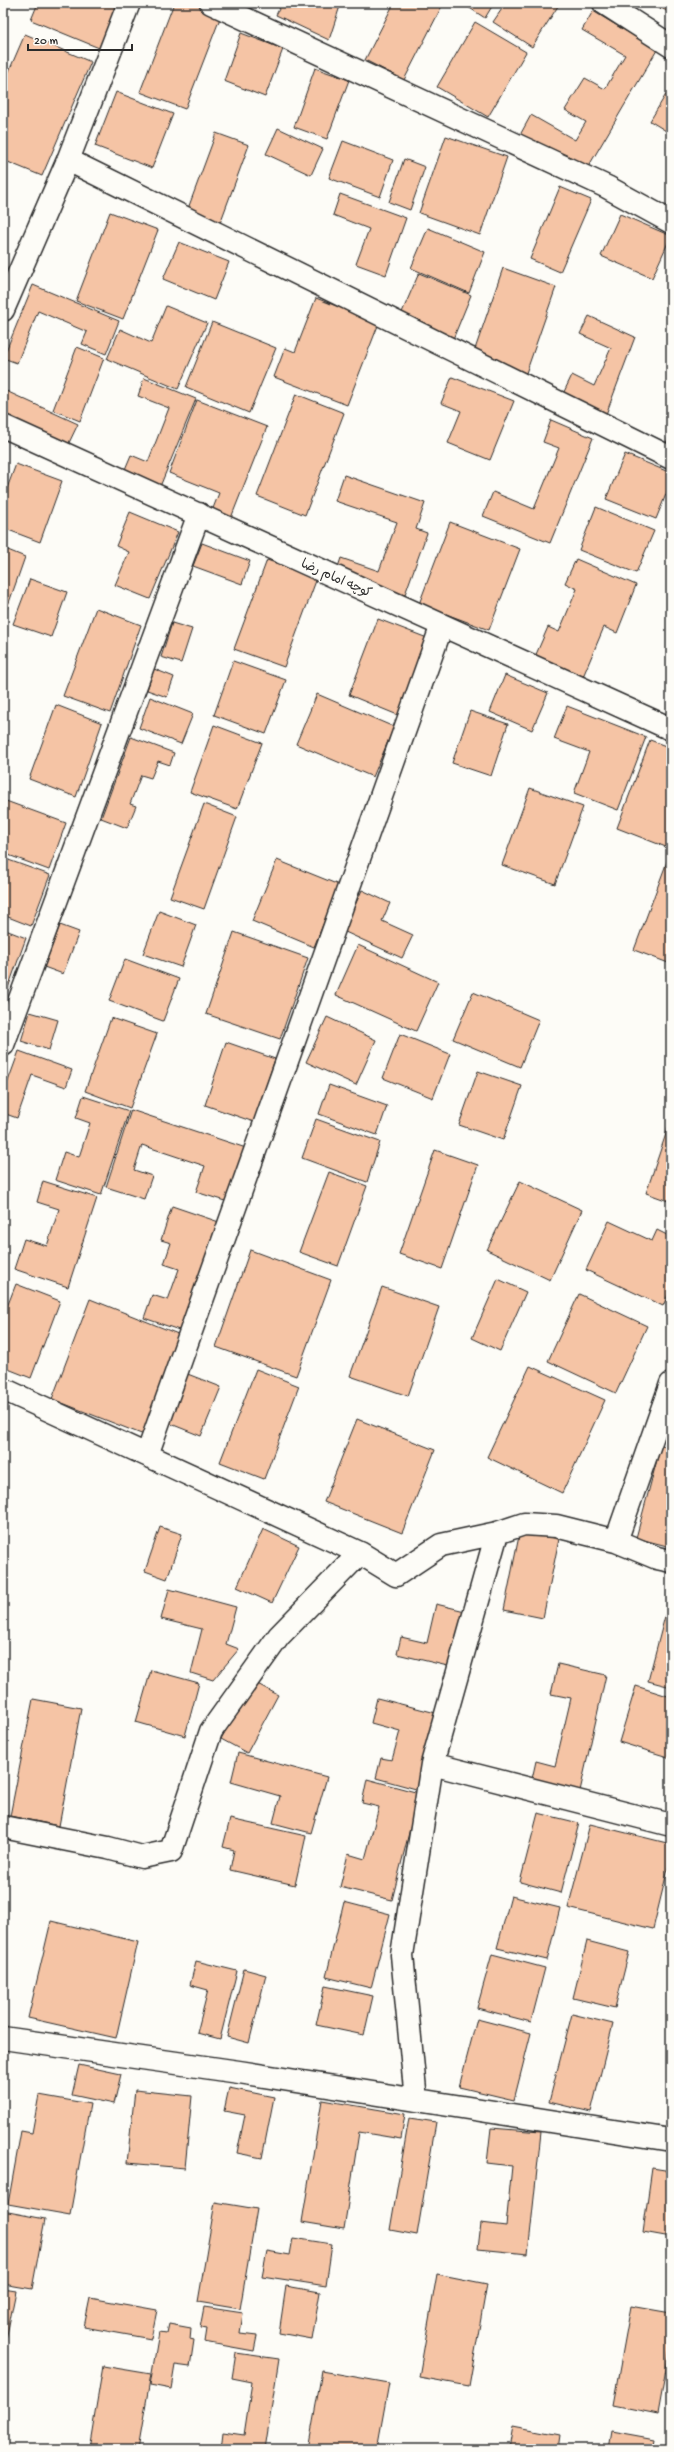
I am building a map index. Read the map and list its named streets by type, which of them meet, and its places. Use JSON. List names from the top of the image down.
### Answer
{
  "streets": {
    "street": ["کوچه امام رضا"]
  },
  "scale_bar": "20 m"
}
